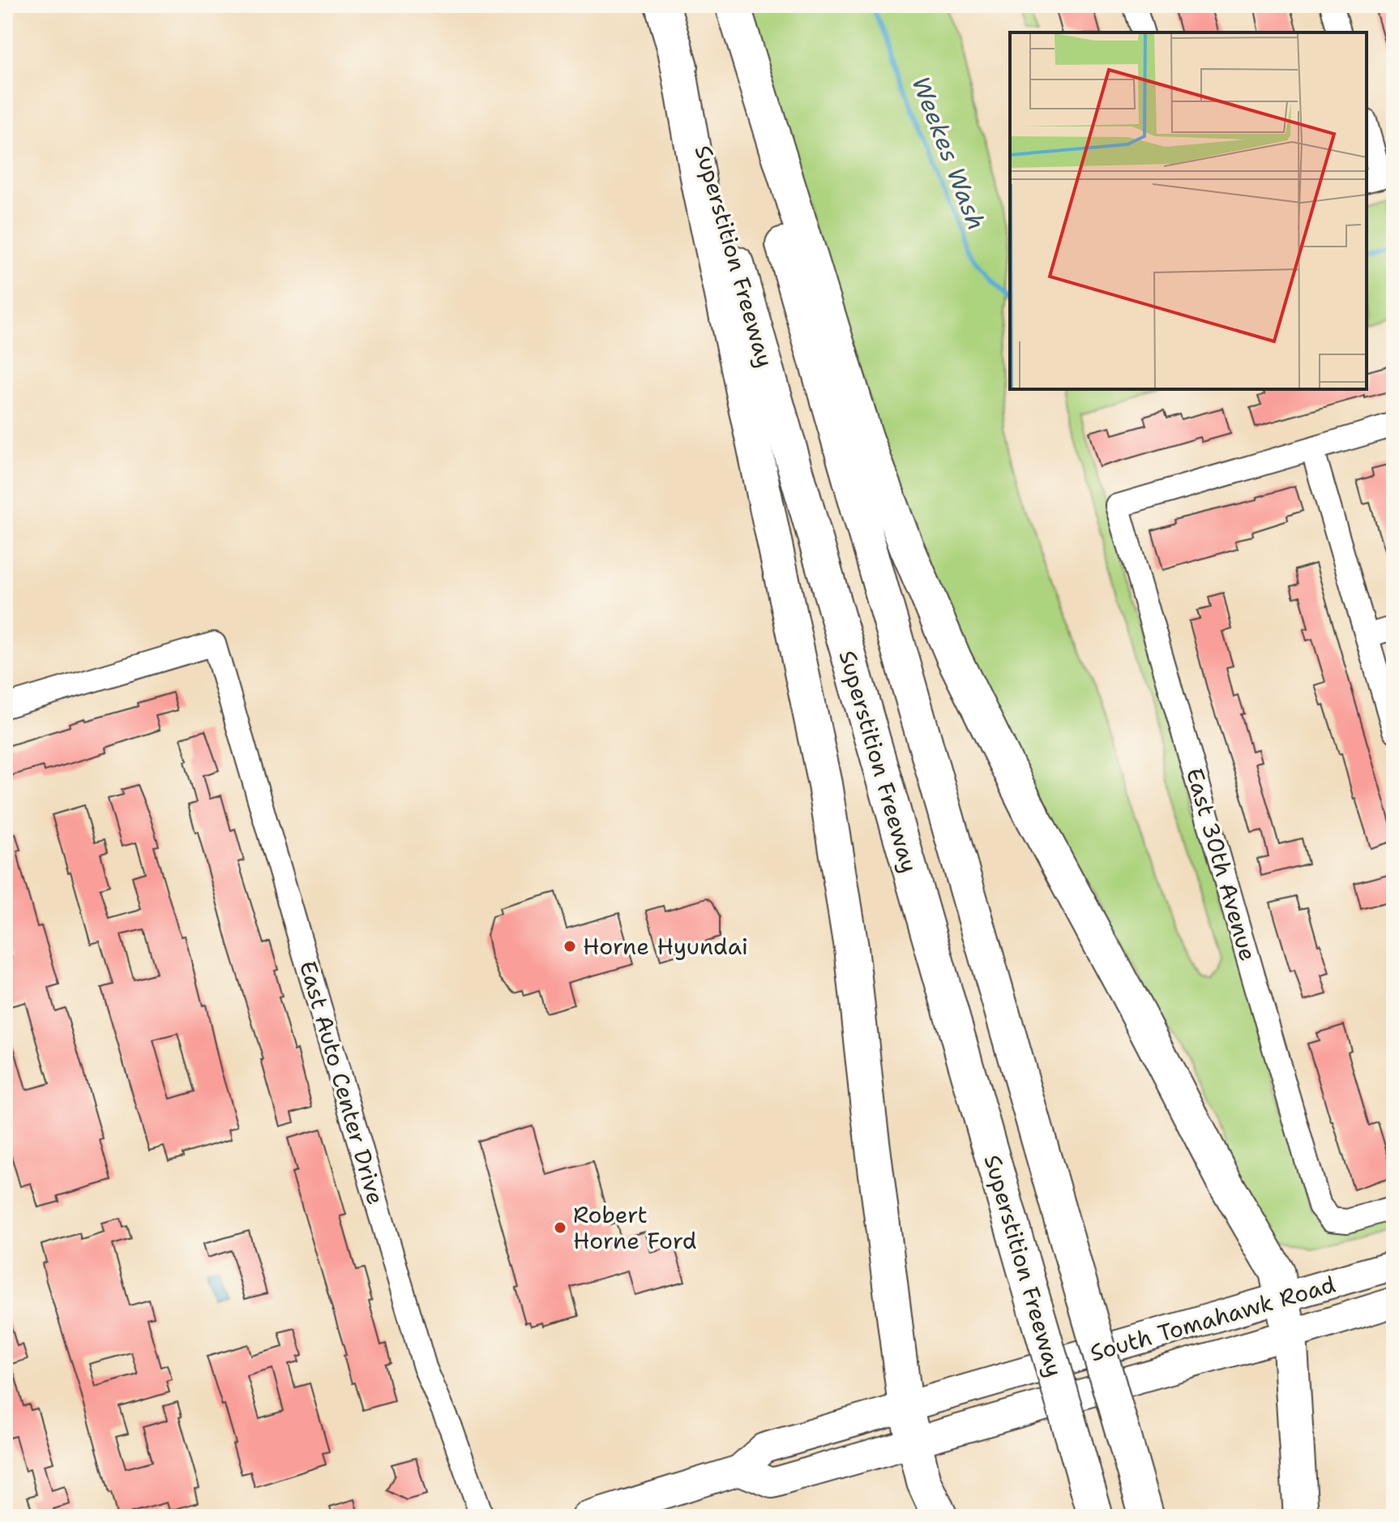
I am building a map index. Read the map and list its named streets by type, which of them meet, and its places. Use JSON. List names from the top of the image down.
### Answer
{
  "streets": {
    "highway": ["Superstition Freeway"],
    "main road": ["South Tomahawk Road"],
    "street": ["East 30th Avenue", "East Auto Center Drive"]
  },
  "water": ["Weekes Wash"],
  "places": ["Horne Hyundai", "Robert Horne Ford"]
}
